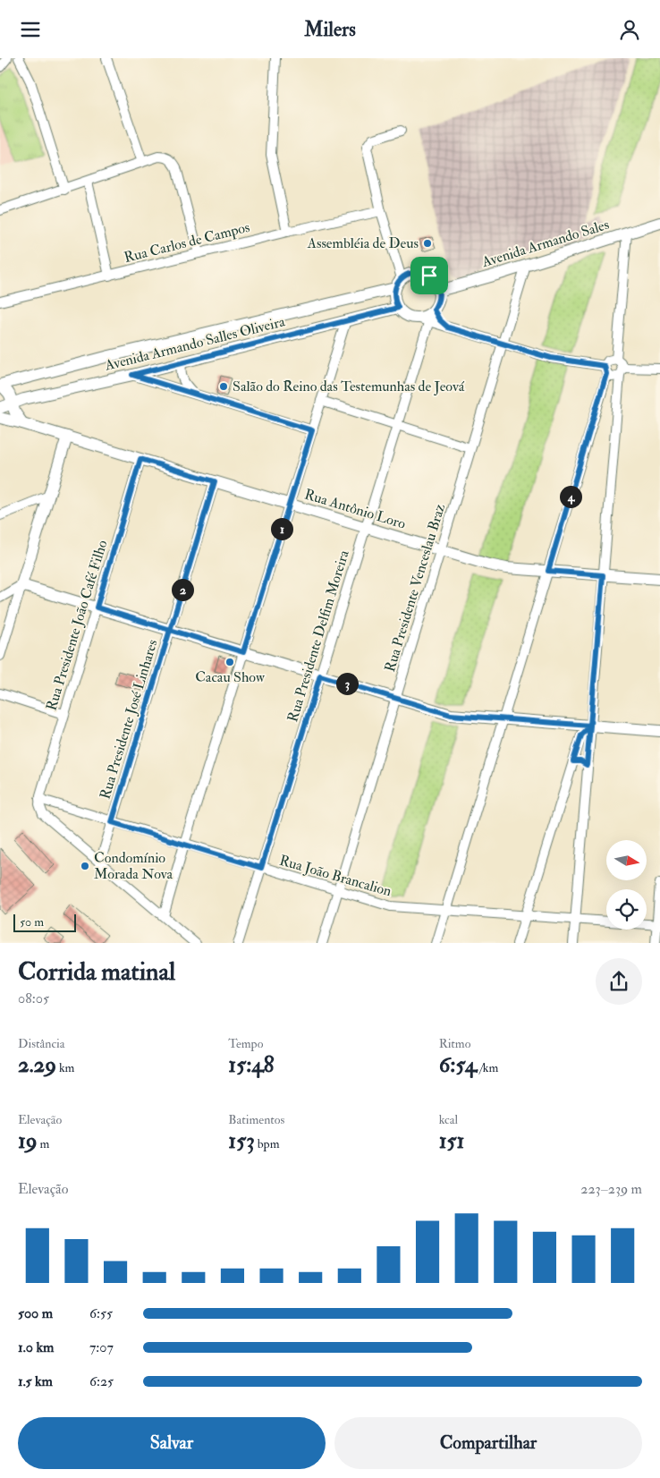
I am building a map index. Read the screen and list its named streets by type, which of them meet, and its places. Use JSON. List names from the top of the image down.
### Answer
{
  "streets": {
    "street": [
      "Rua Carlos de Campos",
      "Avenida Armando Sales",
      "Avenida Armando Salles Oliveira",
      "Rua Antônio Loro",
      "Rua Presidente Venceslau Braz",
      "Rua Presidente João Café Filho",
      "Rua Presidente Delfim Moreira",
      "Rua Presidente José Linhares",
      "Rua João Brancalion"
    ]
  },
  "crossings": [
    ["Avenida Armando Sales", "Avenida Armando Salles Oliveira"],
    ["Avenida Armando Sales", "Rua Presidente Venceslau Braz"],
    ["Avenida Armando Sales", "Rua Presidente Delfim Moreira"],
    ["Avenida Armando Salles Oliveira", "Rua Presidente Delfim Moreira"],
    ["Rua Antônio Loro", "Rua Presidente Venceslau Braz"],
    ["Rua Antônio Loro", "Rua Presidente João Café Filho"],
    ["Rua Antônio Loro", "Rua Presidente Delfim Moreira"],
    ["Rua Antônio Loro", "Rua Presidente José Linhares"],
    ["Rua Presidente Venceslau Braz", "Rua João Brancalion"],
    ["Rua Presidente João Café Filho", "Rua João Brancalion"],
    ["Rua Presidente Delfim Moreira", "Rua João Brancalion"],
    ["Rua Presidente José Linhares", "Rua João Brancalion"]
  ],
  "places": [
    "Assembléia de Deus",
    "Salão do Reino das Testemunhas de Jeová",
    "Cacau Show",
    "Condomínio Morada Nova"
  ],
  "scale_bar": "50 m",
  "north": "right",
  "page": {
    "header": "Milers",
    "pins": [
      "4",
      "1",
      "2",
      "3"
    ],
    "scale": "50 m",
    "heading": ["Corrida matinal", "08:05"],
    "stats": [
      ["Distância", "2.29 km"],
      ["Tempo", "15:48"],
      ["Ritmo", "6:54 /km"],
      ["Elevação", "19 m"],
      ["Batimentos", "153 bpm"],
      ["kcal", "151"]
    ],
    "chart": ["Elevação", "223–239 m"],
    "list": [
      {
        "name": "500 m",
        "note": "6:55"
      },
      {
        "name": "1.0 km",
        "note": "7:07"
      },
      {
        "name": "1.5 km",
        "note": "6:25"
      }
    ],
    "buttons": ["Salvar", "Compartilhar"]
  }
}
